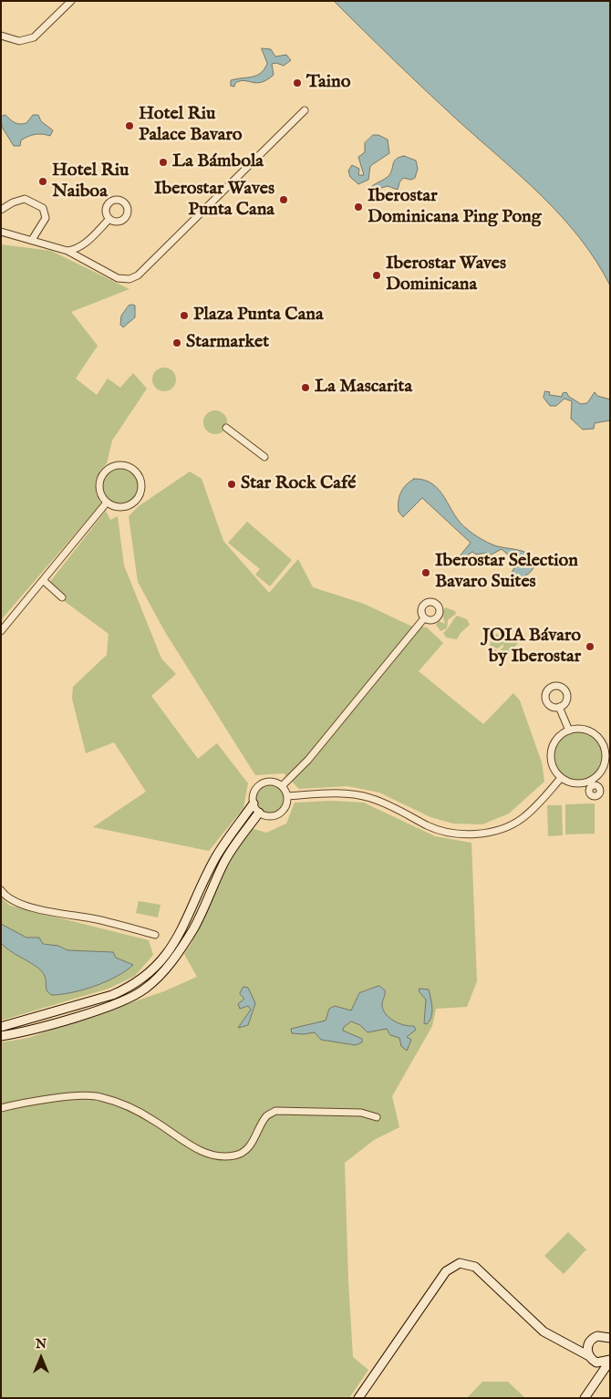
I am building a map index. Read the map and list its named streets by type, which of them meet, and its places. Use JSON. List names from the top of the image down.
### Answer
{
  "places": [
    "Taino",
    "Hotel Riu Palace Bavaro",
    "La Bámbola",
    "Hotel Riu Naiboa",
    "Iberostar Waves Punta Cana",
    "Iberostar Dominicana Ping Pong",
    "Iberostar Waves Dominicana",
    "Plaza Punta Cana",
    "Starmarket",
    "La Mascarita",
    "Star Rock Café",
    "Iberostar Selection Bavaro Suites",
    "JOIA Bávaro by Iberostar"
  ],
  "north": "top"
}
